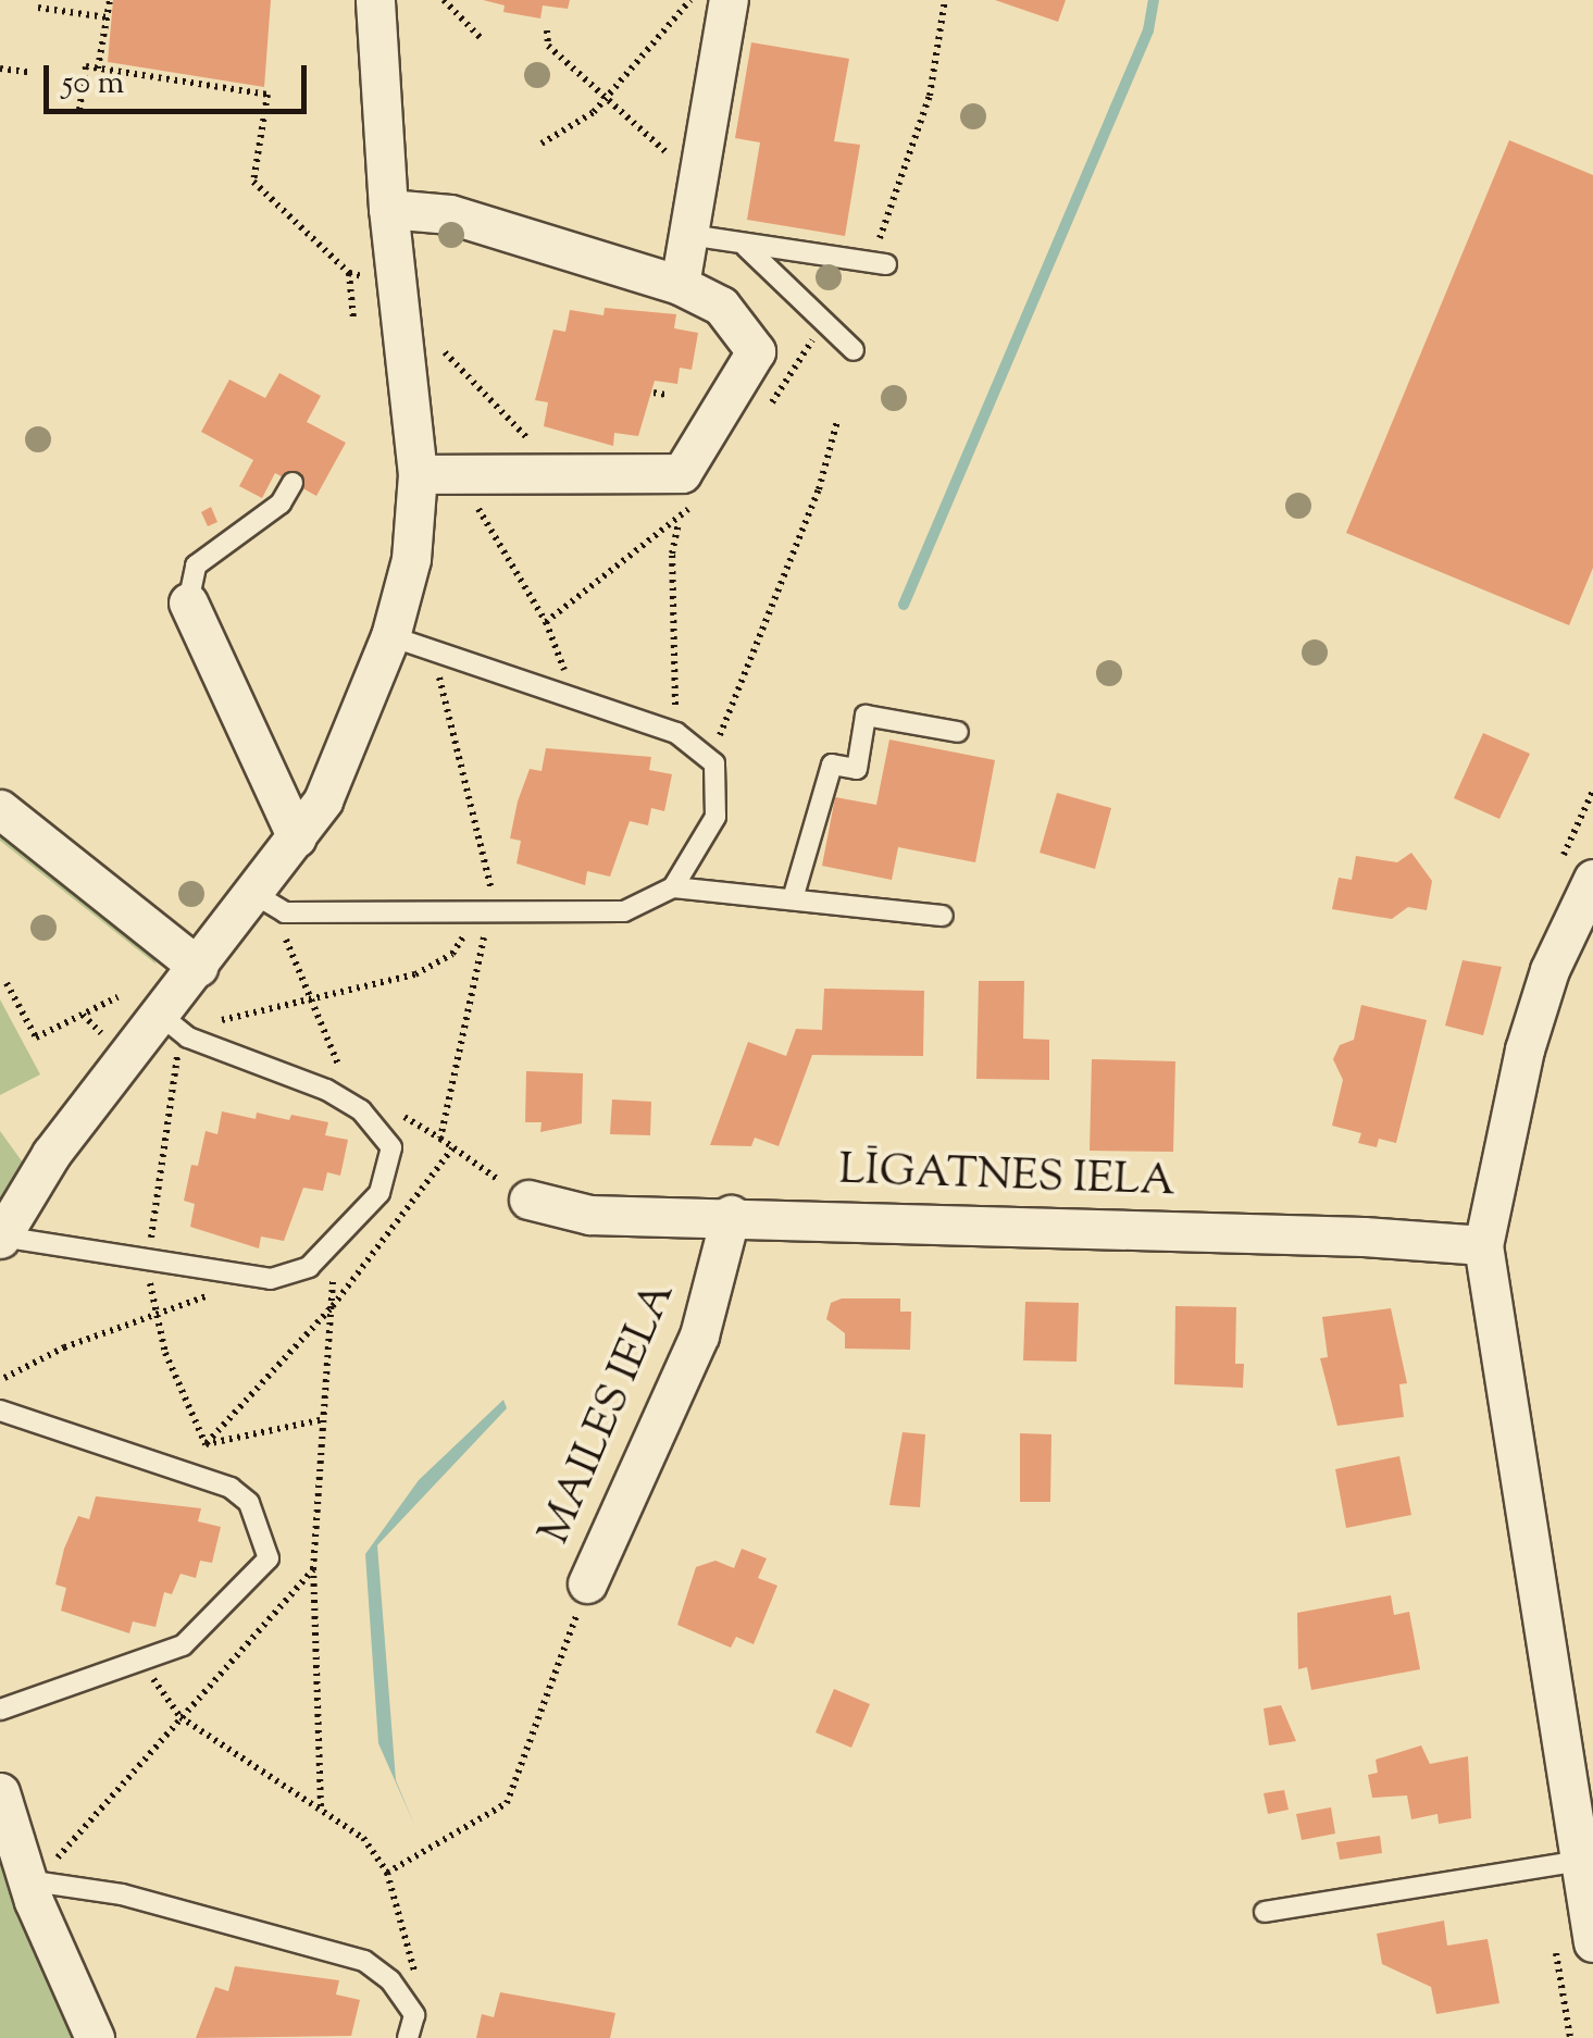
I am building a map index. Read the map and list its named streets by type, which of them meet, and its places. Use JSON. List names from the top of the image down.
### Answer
{
  "streets": {
    "street": ["LĪGATNES IELA", "MAILES IELA"]
  },
  "crossings": [
    ["LĪGATNES IELA", "MAILES IELA"]
  ],
  "scale_bar": "50 m"
}
